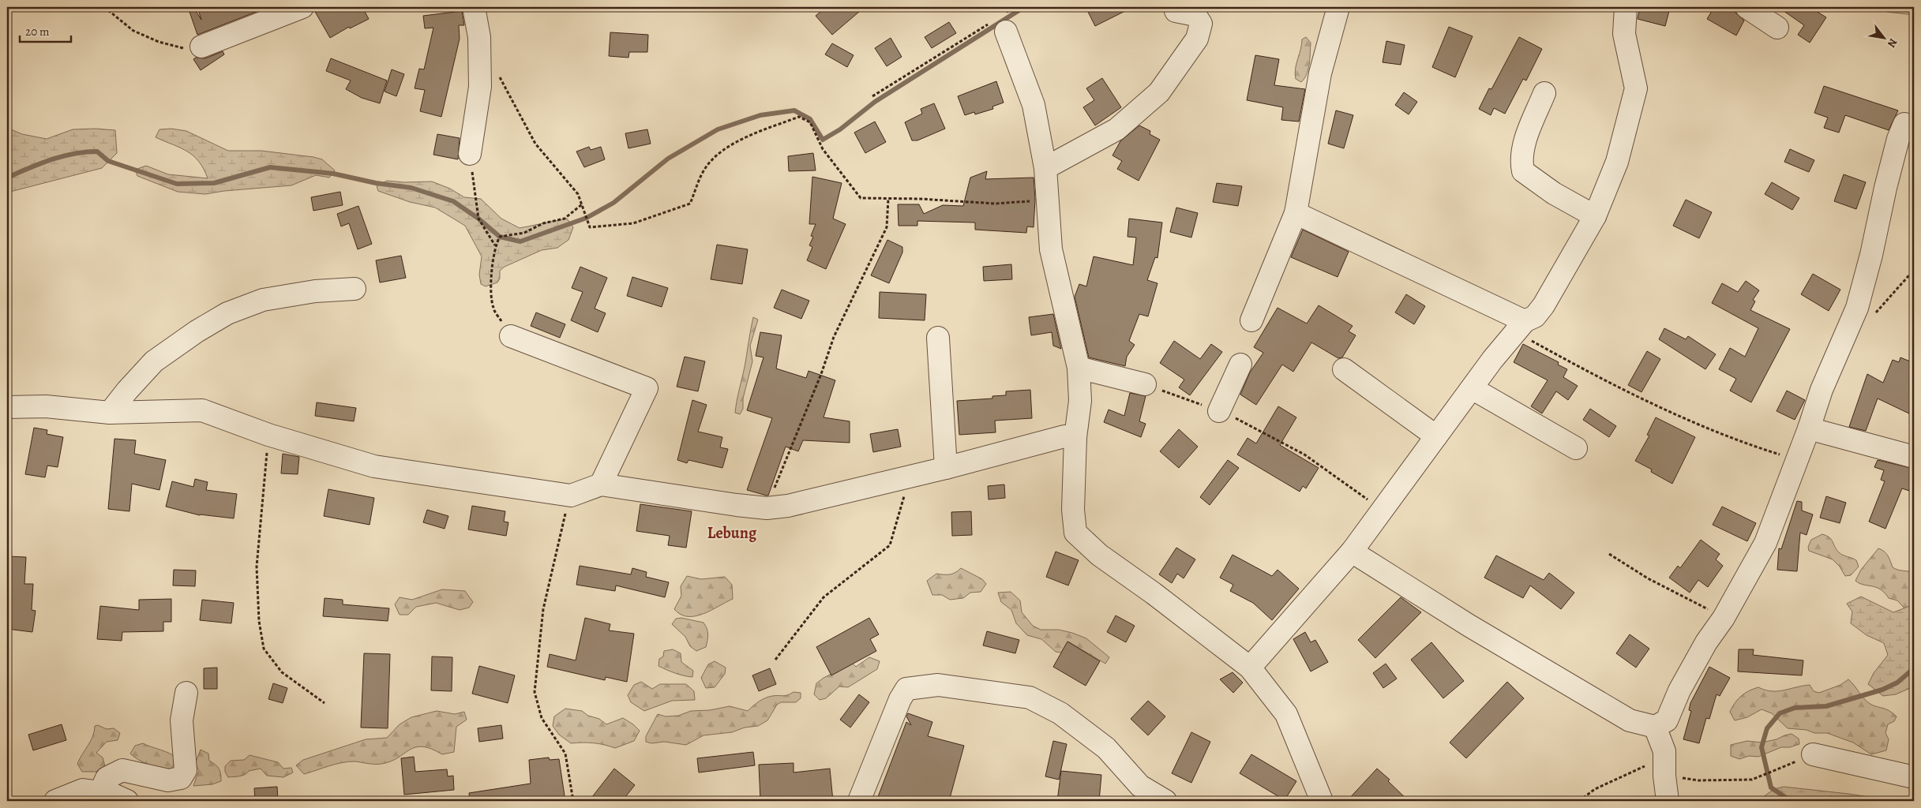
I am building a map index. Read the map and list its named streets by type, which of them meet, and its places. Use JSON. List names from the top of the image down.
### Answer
{
  "districts": ["Lebung"],
  "scale_bar": "20 m",
  "north": "bottom right"
}
